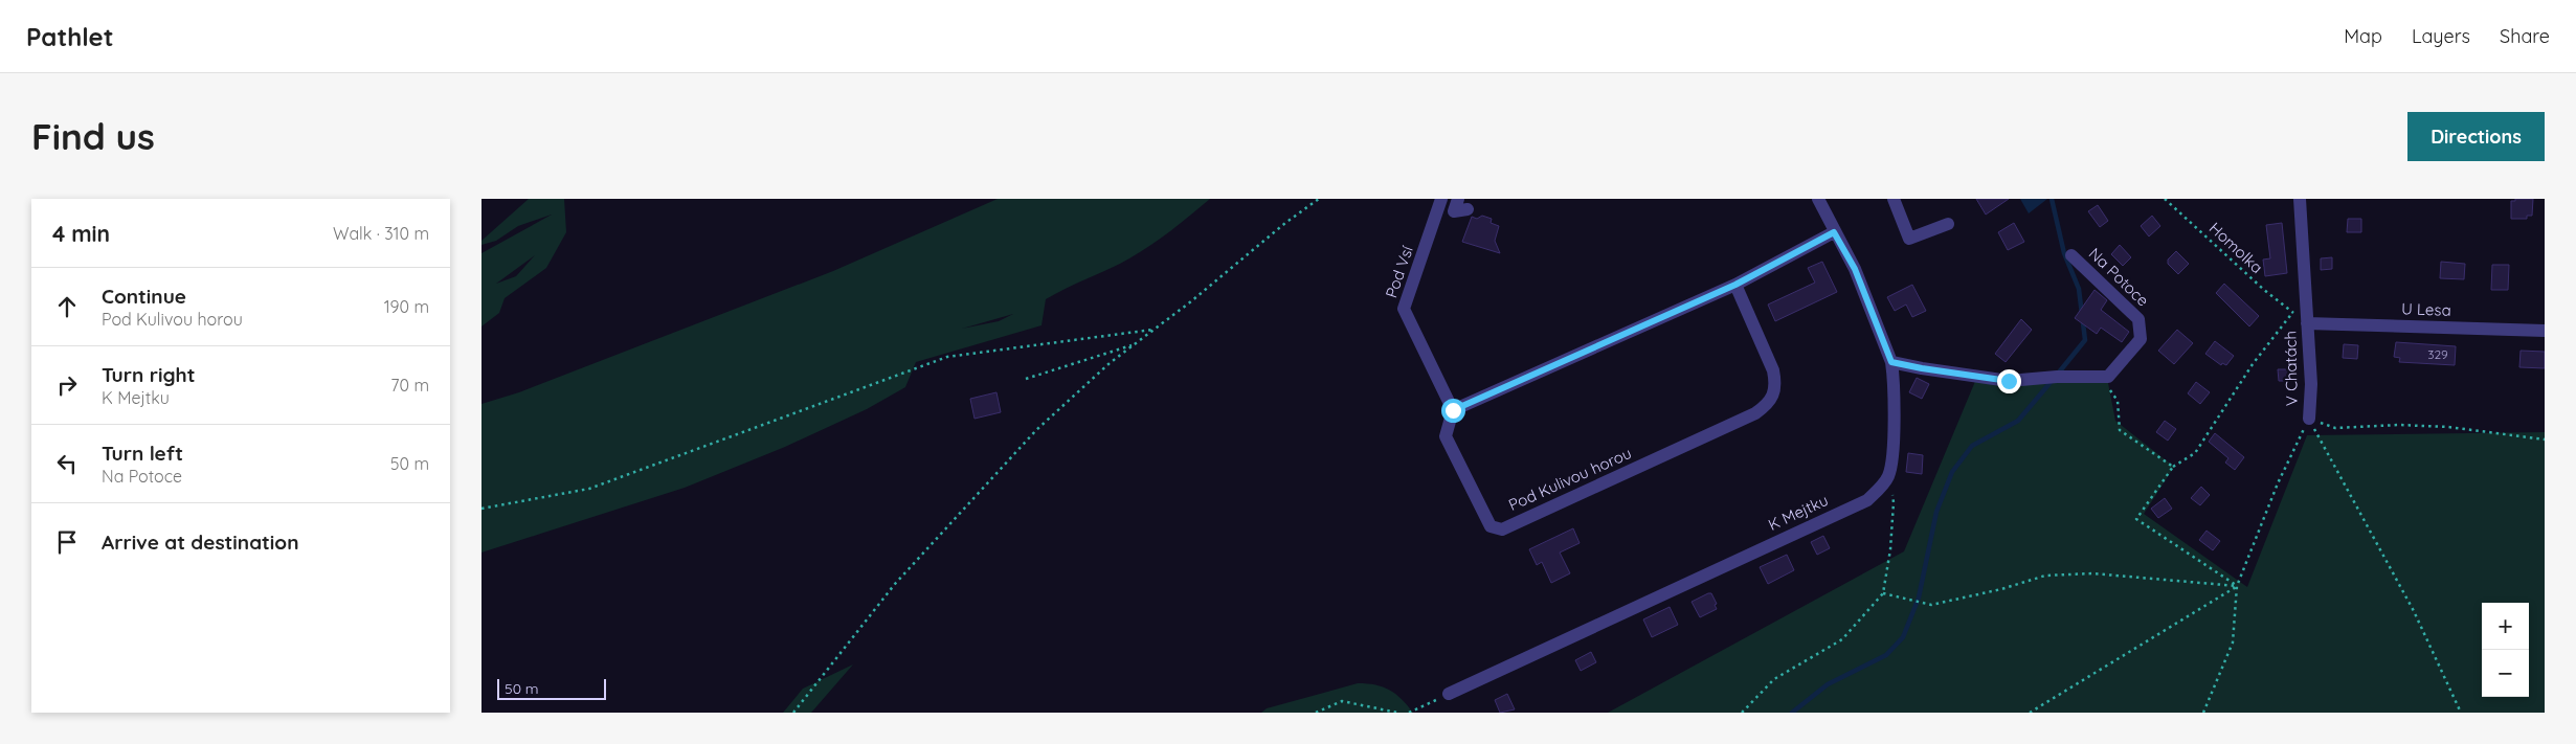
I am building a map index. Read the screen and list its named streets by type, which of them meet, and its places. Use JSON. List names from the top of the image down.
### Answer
{
  "streets": {
    "street": [
      "Pod Vsí",
      "Na Potoce",
      "U Lesa",
      "V Chatách",
      "Pod Kulivou horou",
      "K Mejtku"
    ],
    "path": ["Homolka"]
  },
  "crossings": [
    ["Homolka", "U Lesa"],
    ["Homolka", "V Chatách"],
    ["Pod Vsí", "Pod Kulivou horou"],
    ["U Lesa", "V Chatách"]
  ],
  "house_numbers": ["329"],
  "scale_bar": "50 m",
  "page": {
    "header": "Pathlet",
    "nav": ["Map", "Layers", "Share"],
    "buttons": "Directions",
    "title": "Find us",
    "heading": ["4 min", "Walk · 310 m"],
    "list": [
      ["Continue", "Pod Kulivou horou", "190 m"],
      ["Turn right", "K Mejtku", "70 m"],
      ["Turn left", "Na Potoce", "50 m"],
      "Arrive at destination"
    ],
    "map_buttons": ["+", "−"],
    "scale": "50 m"
  }
}
